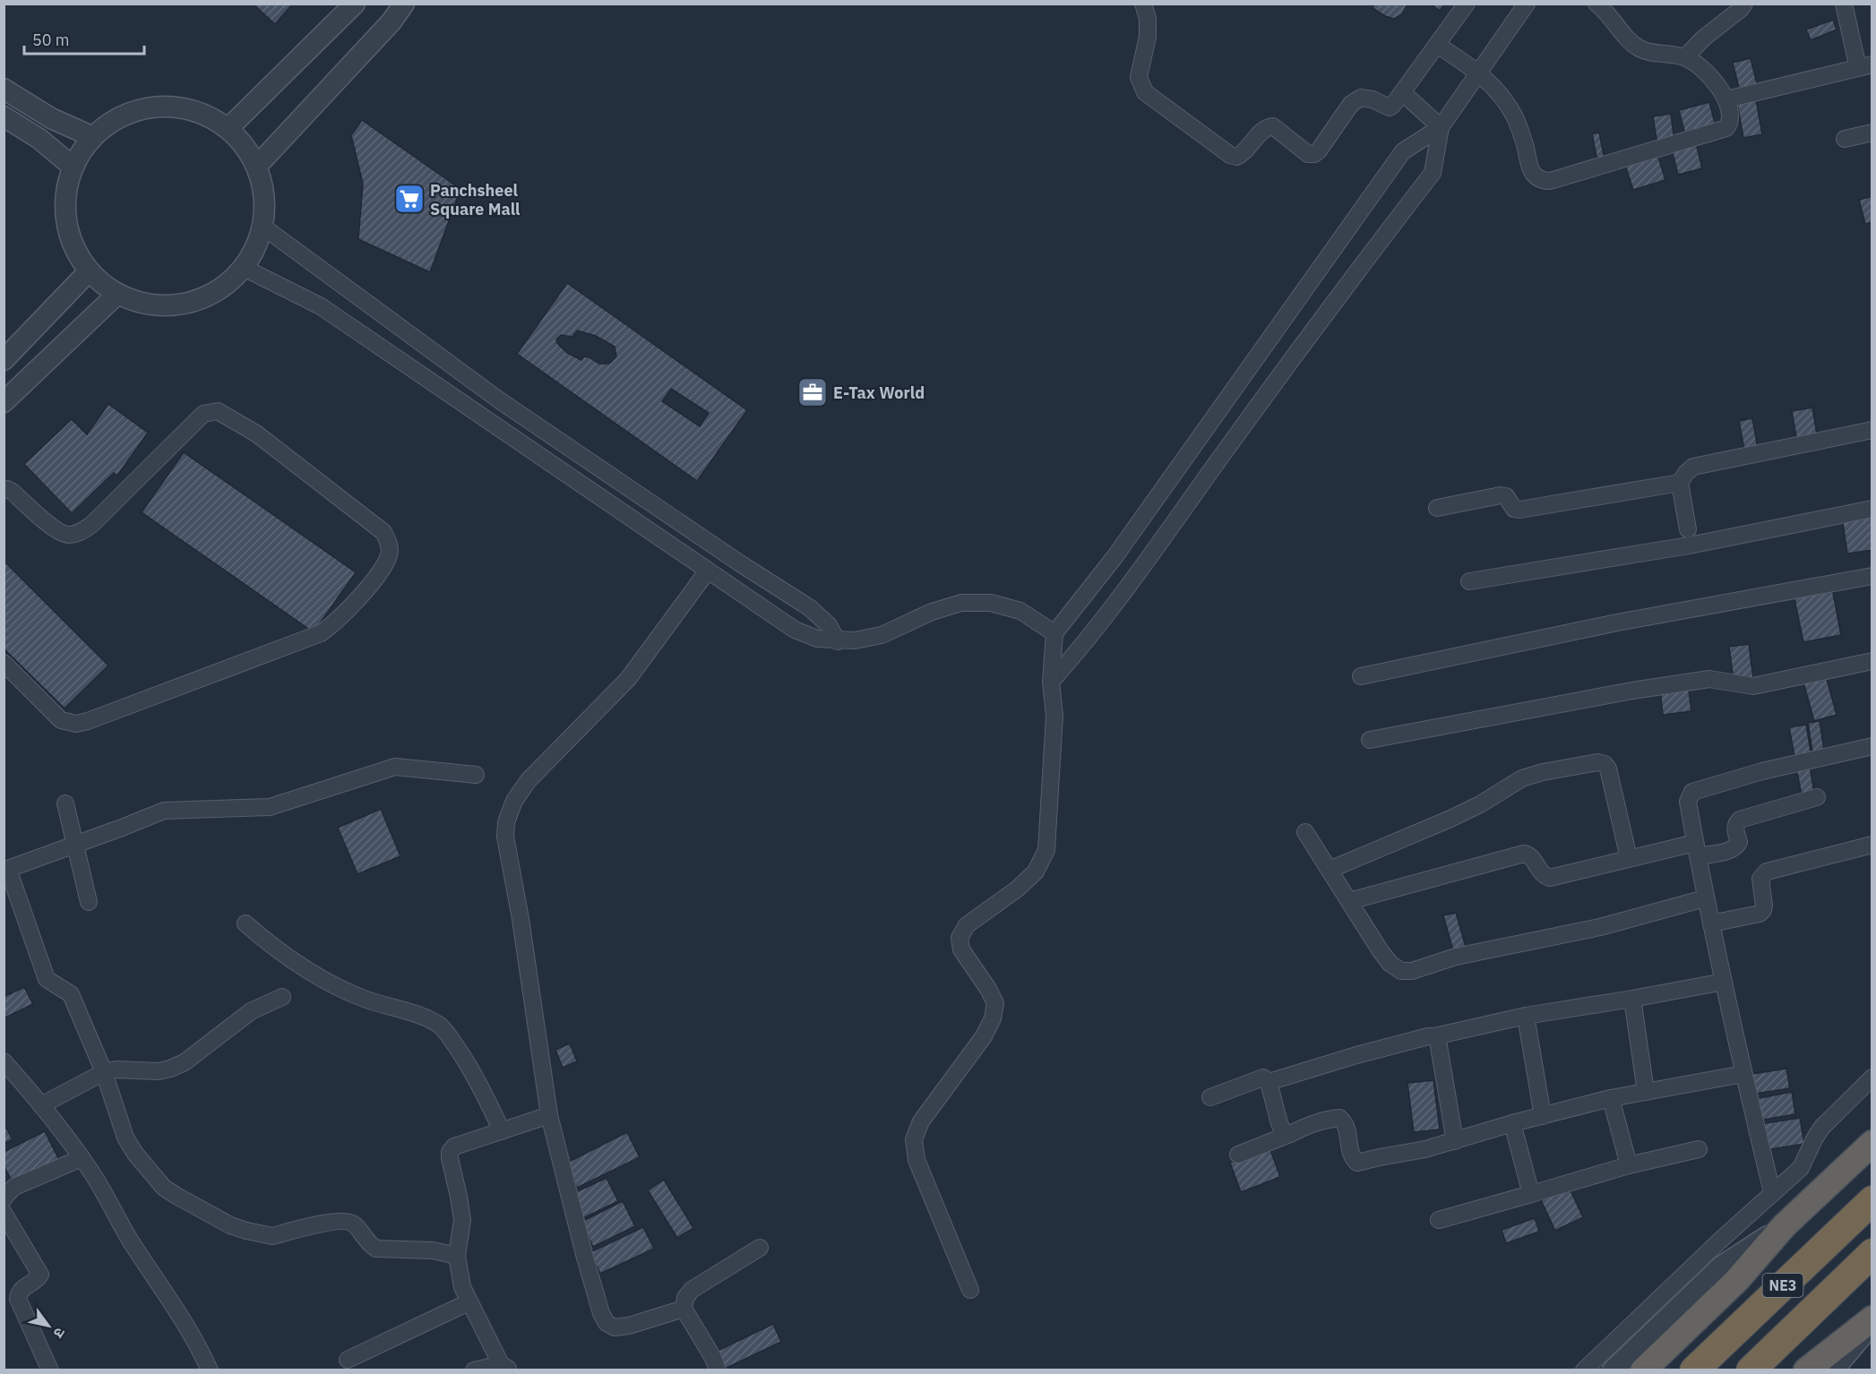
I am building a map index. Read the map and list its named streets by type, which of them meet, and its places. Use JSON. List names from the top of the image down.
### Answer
{
  "streets": {
    "highway": ["NE3"]
  },
  "places": {
    "supermarket": ["Panchsheel Square Mall"],
    "office": ["E-Tax World"]
  },
  "scale_bar": "50 m",
  "north": "bottom right"
}
